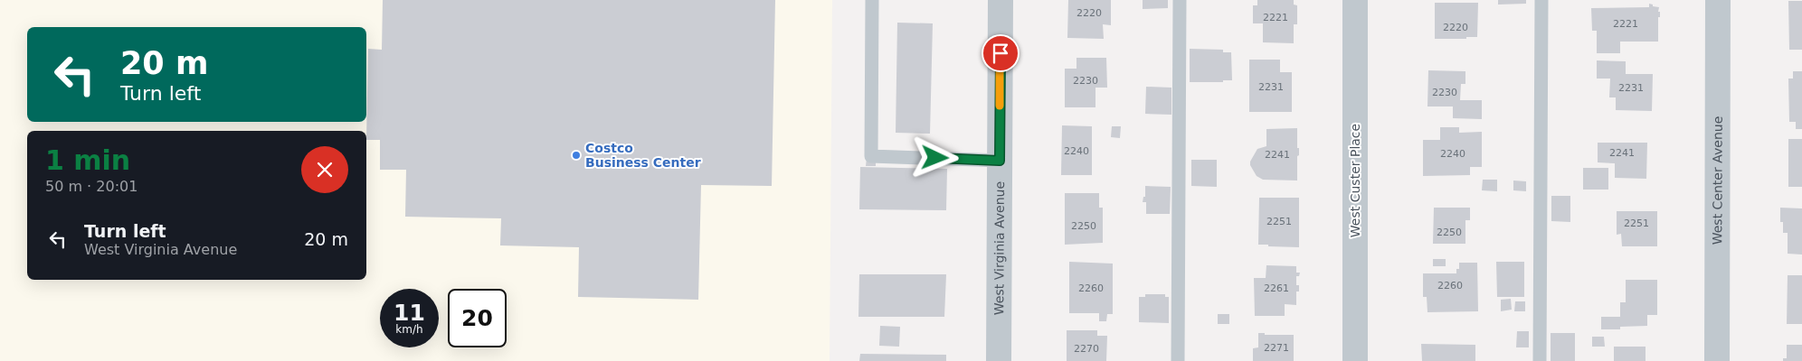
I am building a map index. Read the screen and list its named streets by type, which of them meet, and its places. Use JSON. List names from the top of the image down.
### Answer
{
  "streets": {
    "street": ["West Custer Place", "West Center Avenue", "West Virginia Avenue"]
  },
  "places": ["Costco Business Center"],
  "house_numbers": [
    "2220",
    "2221",
    "2221",
    "2220",
    "2230",
    "2231",
    "2231",
    "2230",
    "2240",
    "2241",
    "2240",
    "2241",
    "2251",
    "2251",
    "2250",
    "2250",
    "2260",
    "2260",
    "2261",
    "2271",
    "2270"
  ],
  "page": {
    "turn": ["20 m", "Turn left"],
    "heading": ["1 min", "50 m · 20:01"],
    "list": [
      {
        "name": "Turn left",
        "note": "West Virginia Avenue",
        "value": "20 m"
      }
    ],
    "speed": "11 km/h",
    "limit": "20"
  }
}
